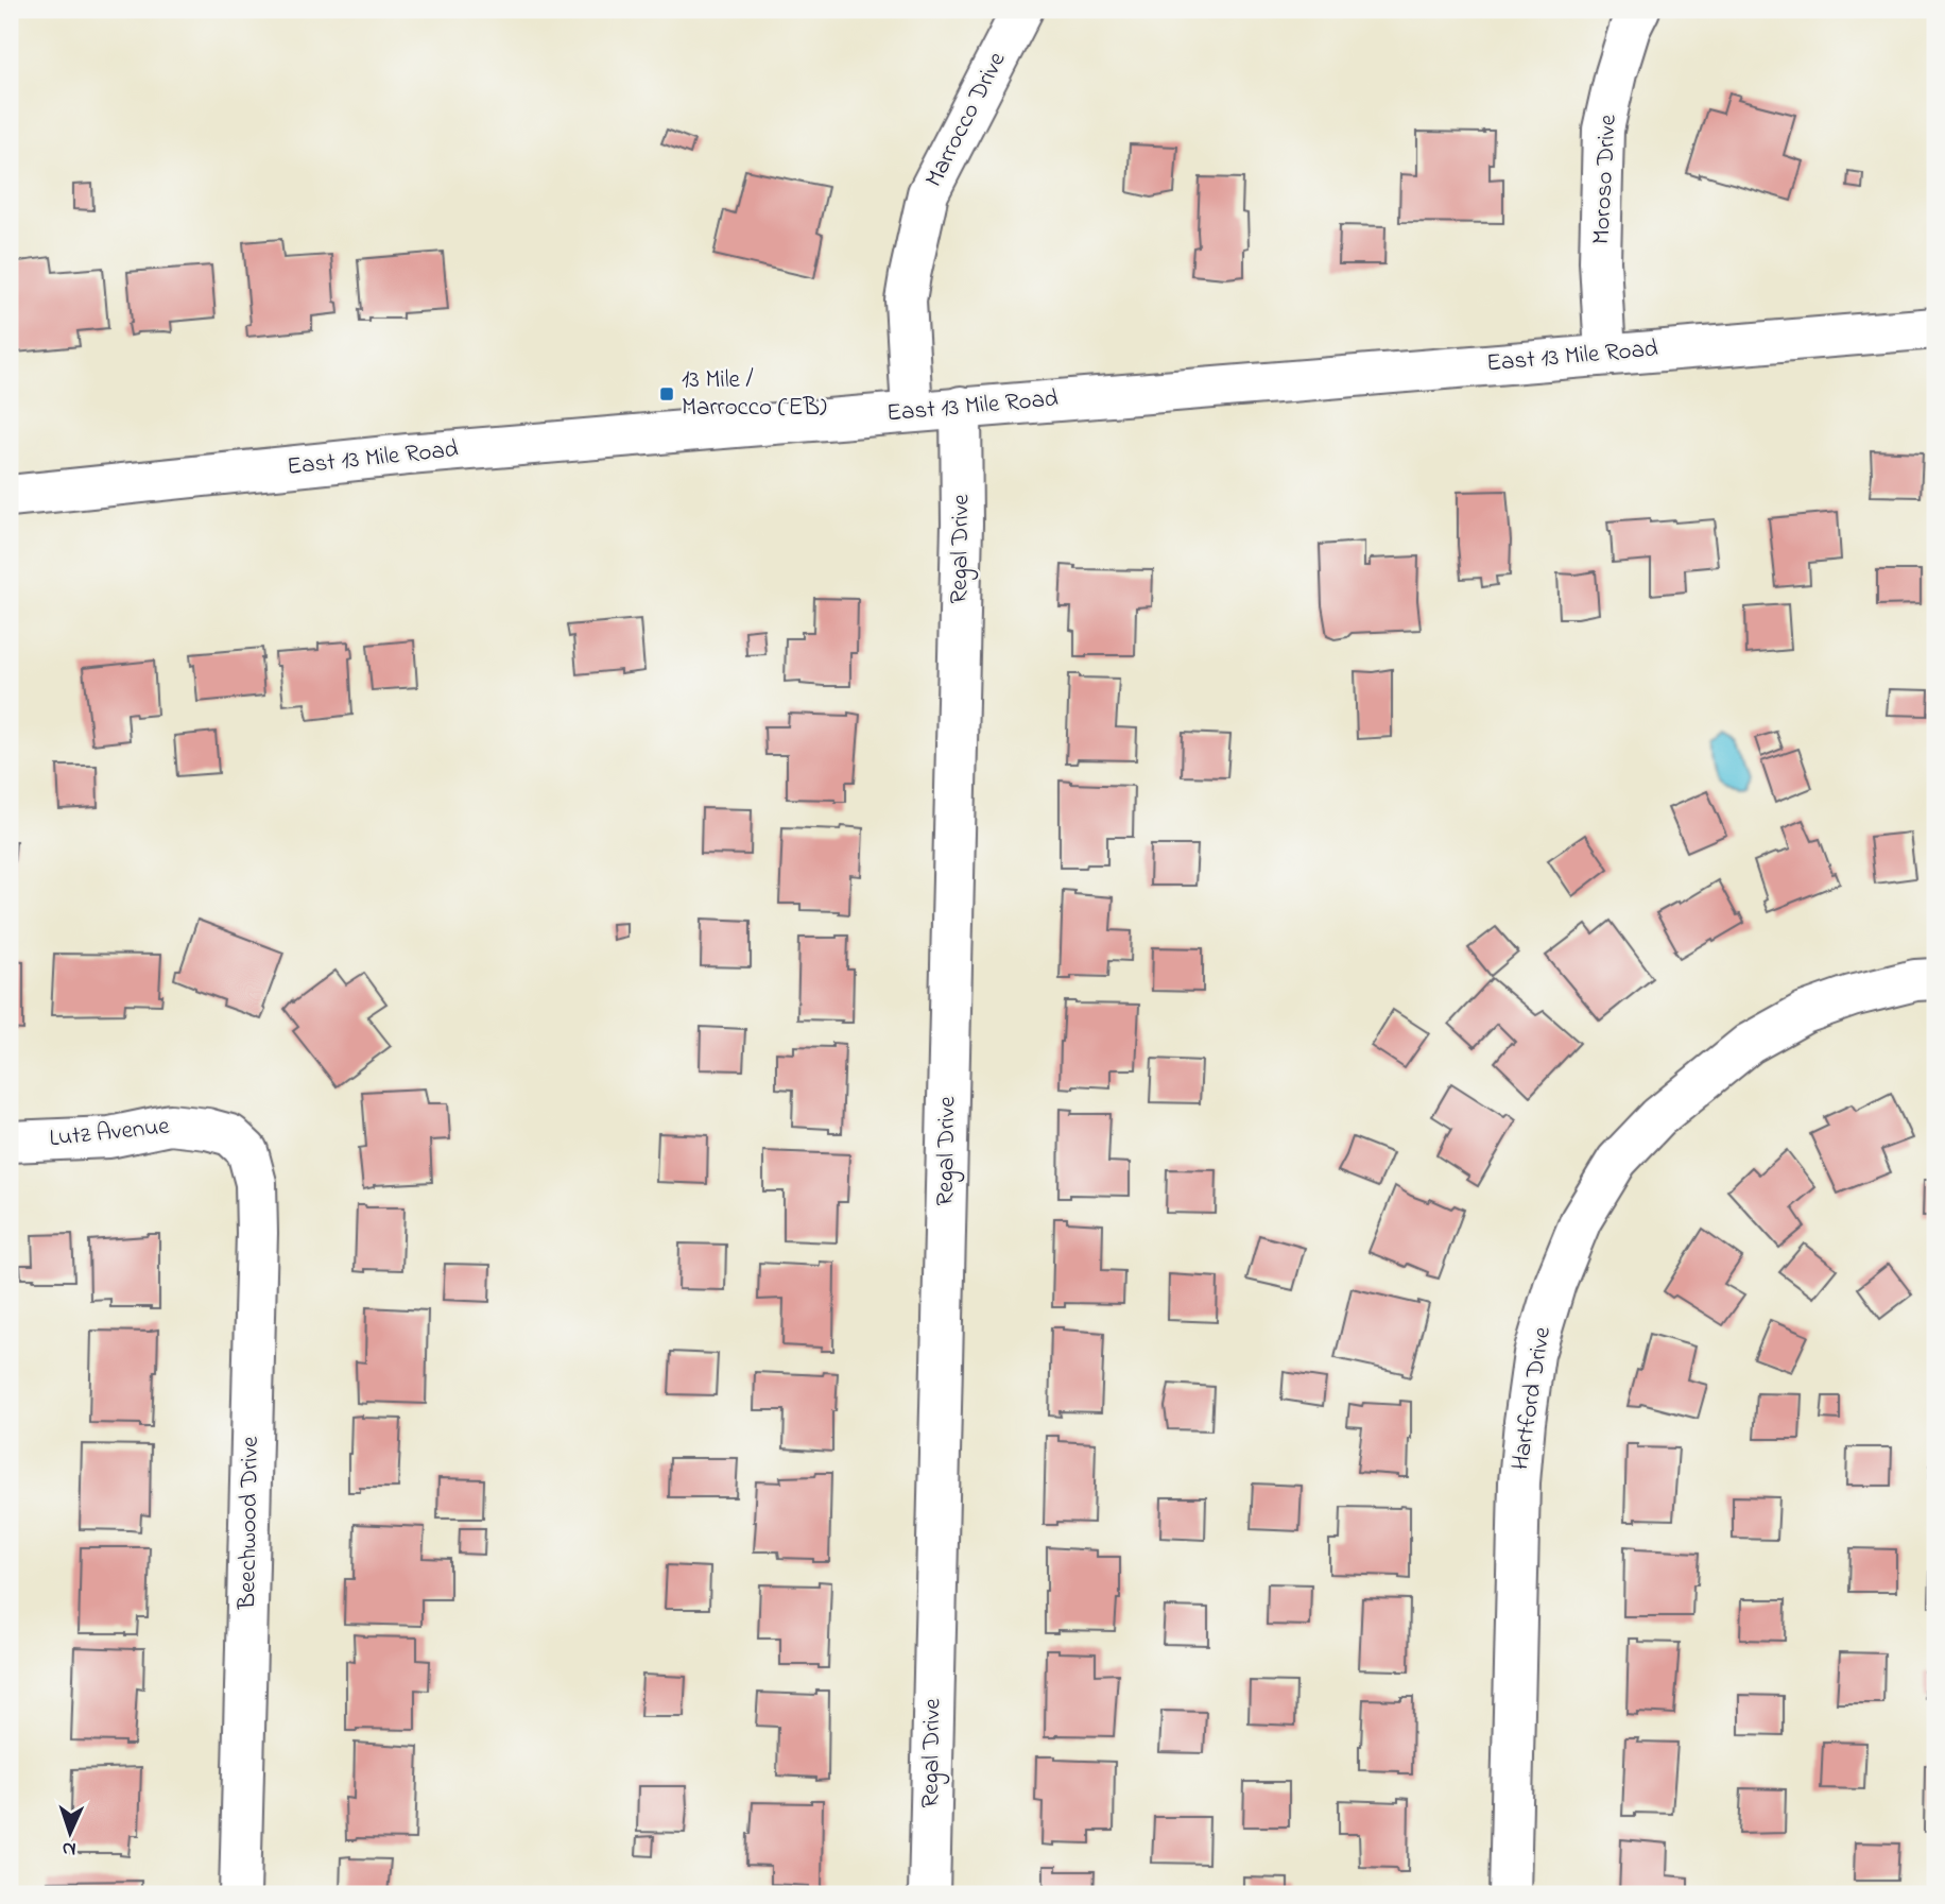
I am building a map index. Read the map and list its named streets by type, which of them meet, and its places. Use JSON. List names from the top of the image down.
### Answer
{
  "streets": {
    "street": [
      "Marrocco Drive",
      "Moroso Drive",
      "East 13 Mile Road",
      "Regal Drive",
      "Lutz Avenue",
      "Hartford Drive",
      "Beechwood Drive"
    ]
  },
  "crossings": [
    ["Marrocco Drive", "East 13 Mile Road"],
    ["Moroso Drive", "East 13 Mile Road"],
    ["East 13 Mile Road", "Regal Drive"],
    ["Lutz Avenue", "Beechwood Drive"]
  ],
  "places": {
    "transit": ["13 Mile / Marrocco (EB)"]
  },
  "north": "bottom"
}
